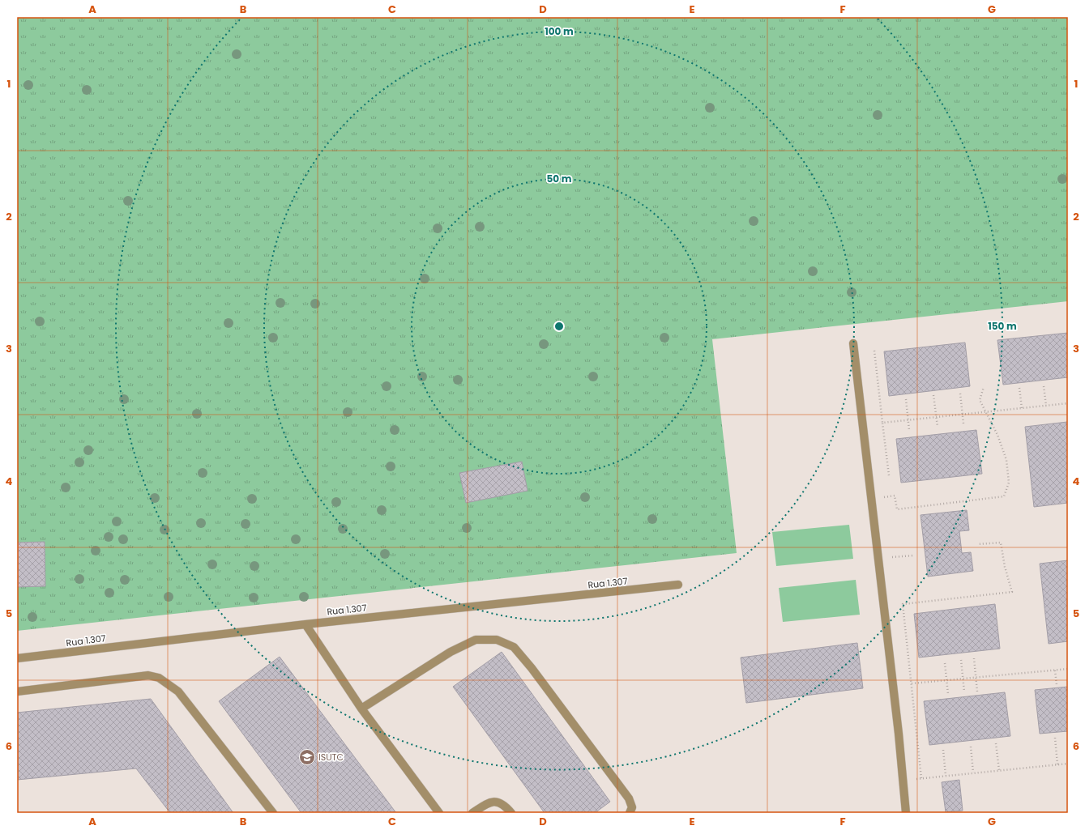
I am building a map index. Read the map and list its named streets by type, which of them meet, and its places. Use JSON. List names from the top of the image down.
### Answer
{
  "streets": {
    "street": ["Rua 1.307"]
  },
  "places": {
    "school or university": ["ISUTC"]
  },
  "grid": {
    "columns": [
      "A",
      "B",
      "C",
      "D",
      "E",
      "F",
      "G"
    ],
    "rows": [
      "1",
      "2",
      "3",
      "4",
      "5",
      "6"
    ]
  },
  "rings": ["100 m", "50 m", "150 m"]
}
